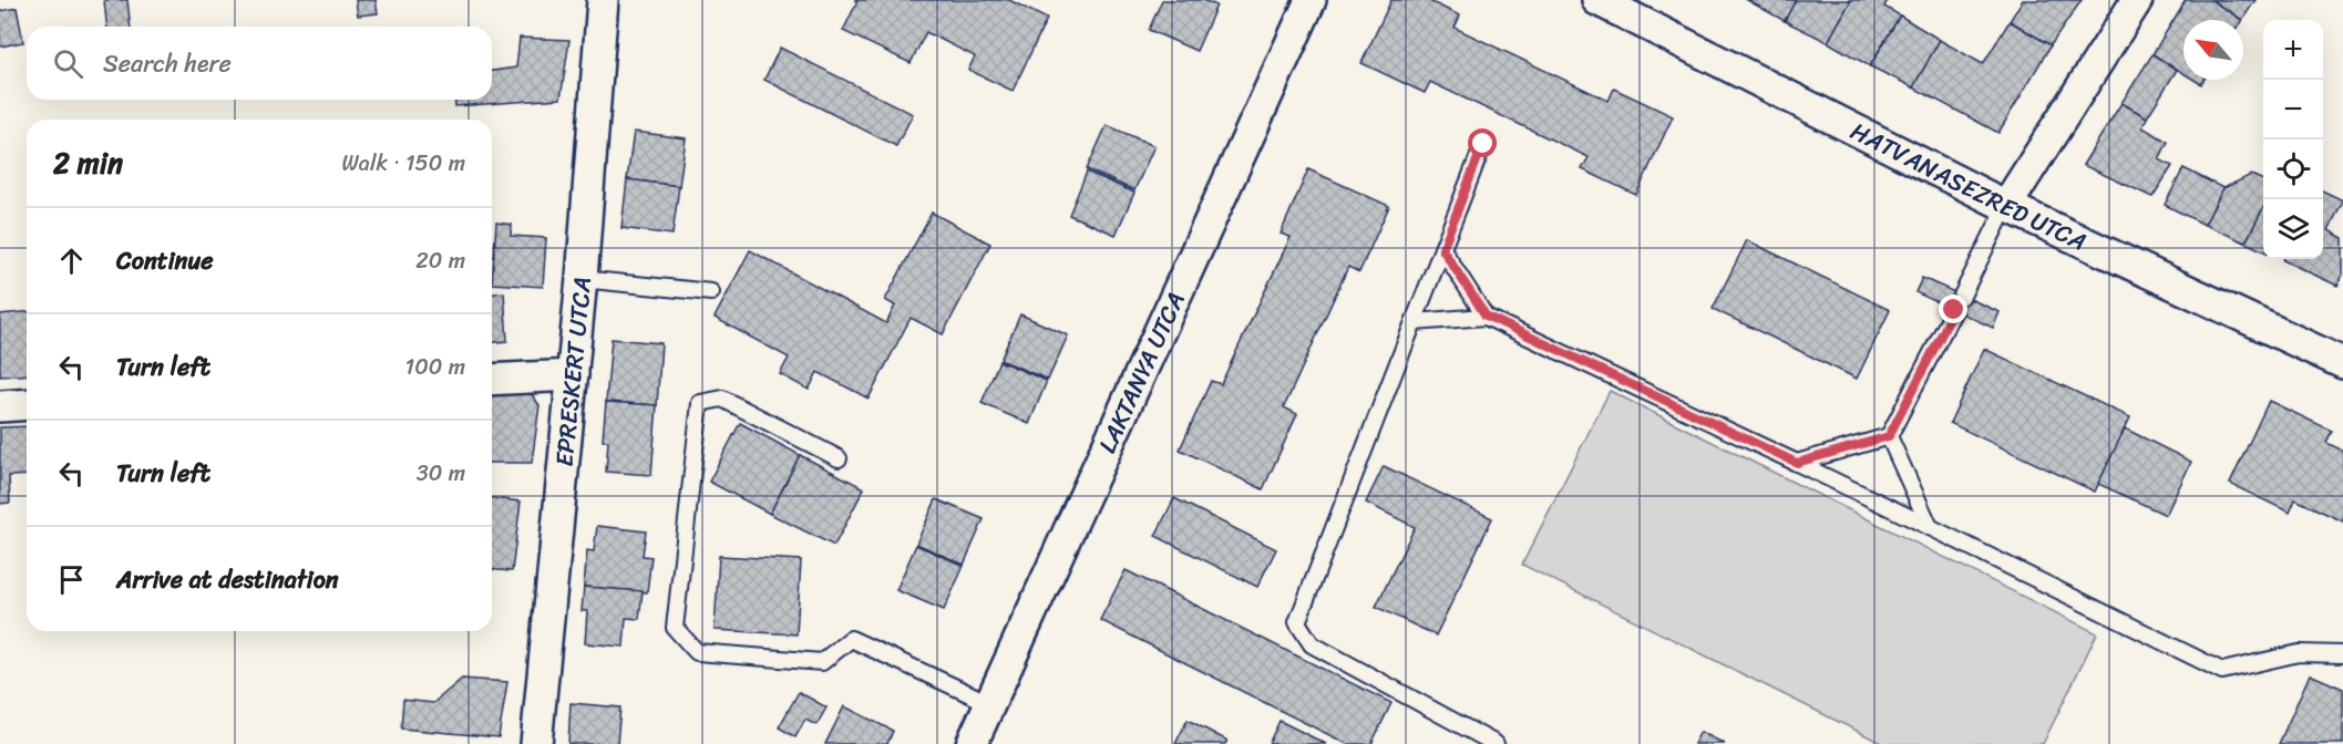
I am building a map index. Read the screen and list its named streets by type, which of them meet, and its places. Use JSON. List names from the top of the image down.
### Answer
{
  "streets": {
    "street": ["HATVANASEZRED UTCA", "EPRESKERT UTCA", "LAKTANYA UTCA"]
  },
  "north": "top left",
  "page": {
    "map_buttons": ["+", "−"],
    "search": "Search here",
    "heading": ["2 min", "Walk · 150 m"],
    "list": [
      ["Continue", "20 m"],
      ["Turn left", "100 m"],
      ["Turn left", "30 m"],
      "Arrive at destination"
    ]
  }
}
